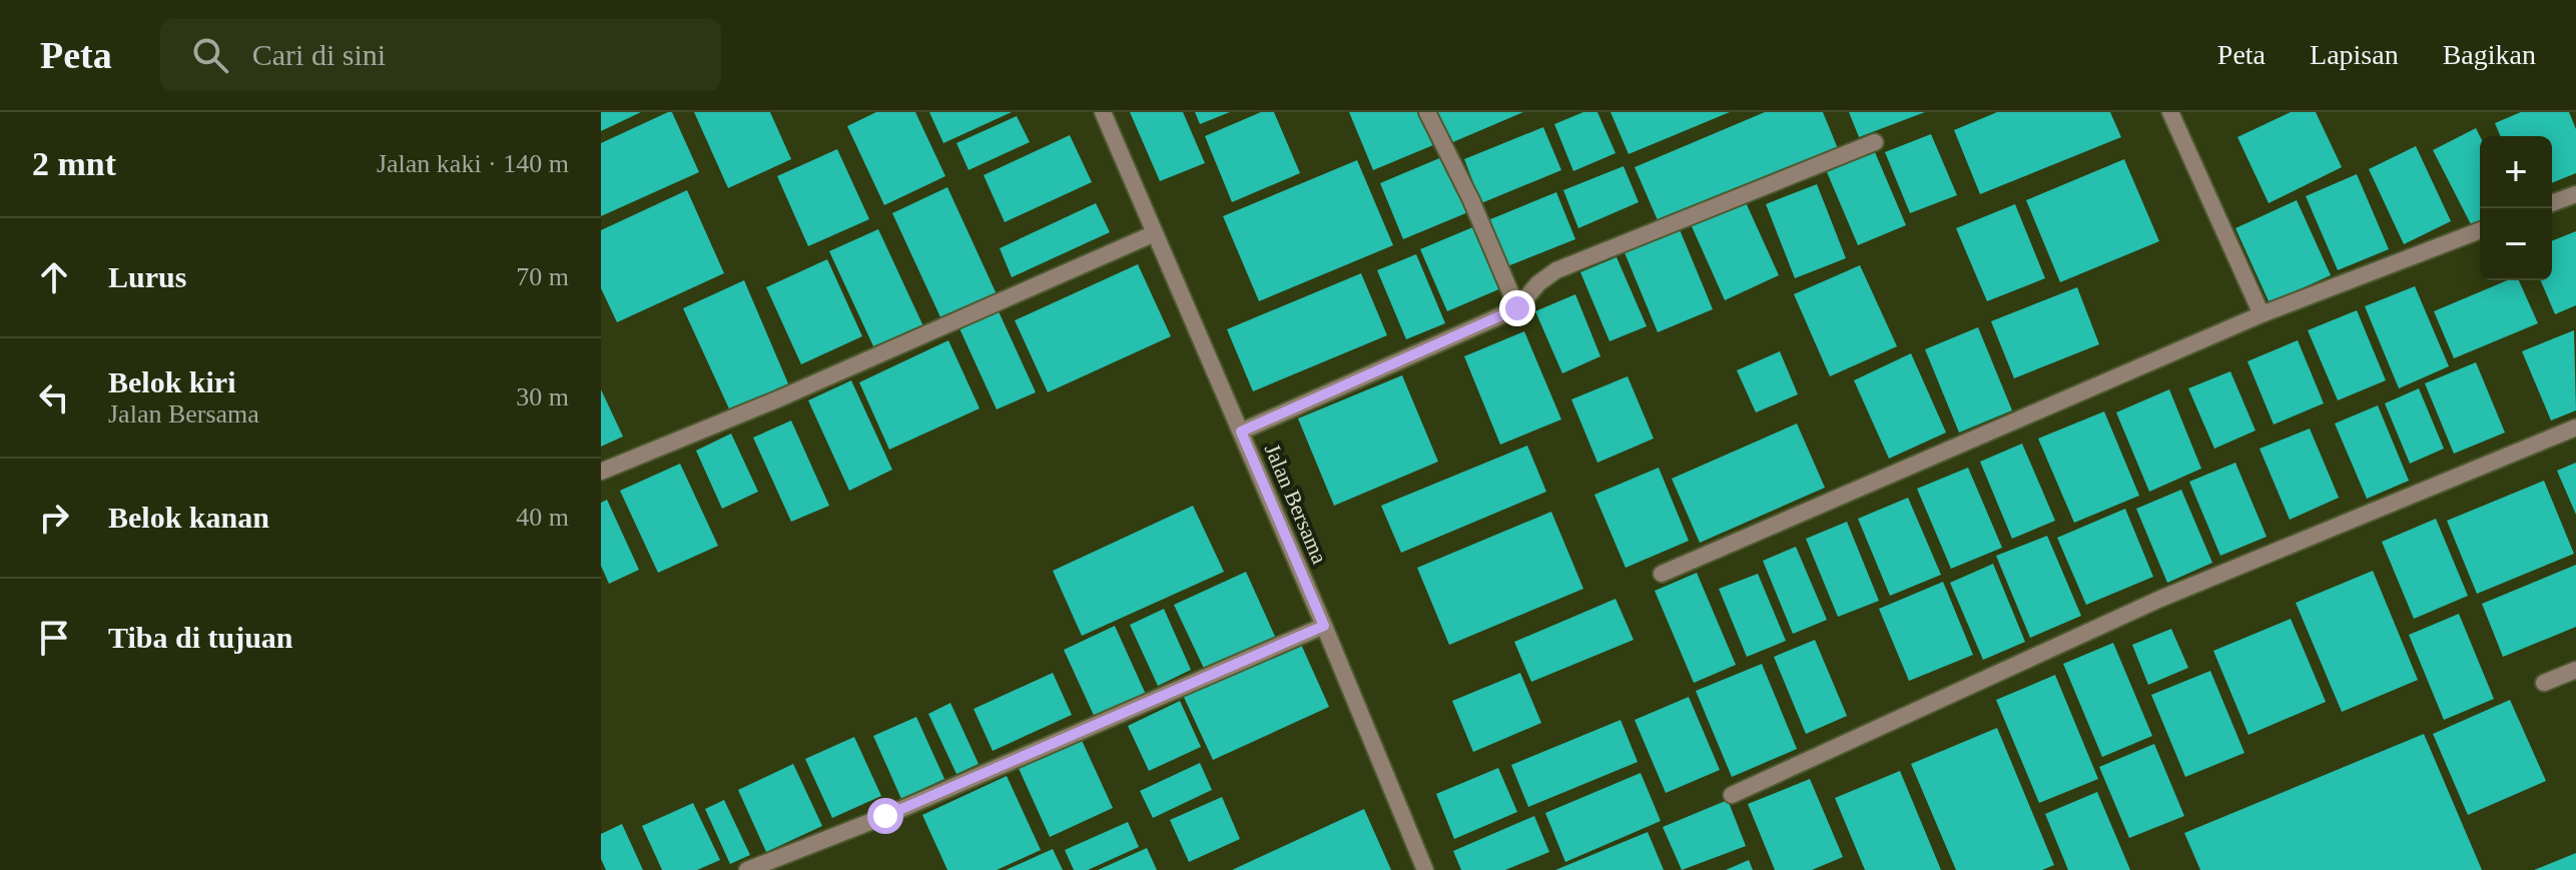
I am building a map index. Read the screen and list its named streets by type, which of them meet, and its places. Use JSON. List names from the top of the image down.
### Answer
{
  "streets": {
    "street": ["Jalan Bersama"]
  },
  "page": {
    "header": "Peta",
    "search": "Cari di sini",
    "nav": ["Peta", "Lapisan", "Bagikan"],
    "heading": ["2 mnt", "Jalan kaki · 140 m"],
    "map_buttons": ["+", "−"],
    "list": [
      ["Lurus", "70 m"],
      ["Belok kiri", "Jalan Bersama", "30 m"],
      ["Belok kanan", "40 m"],
      "Tiba di tujuan"
    ]
  }
}
